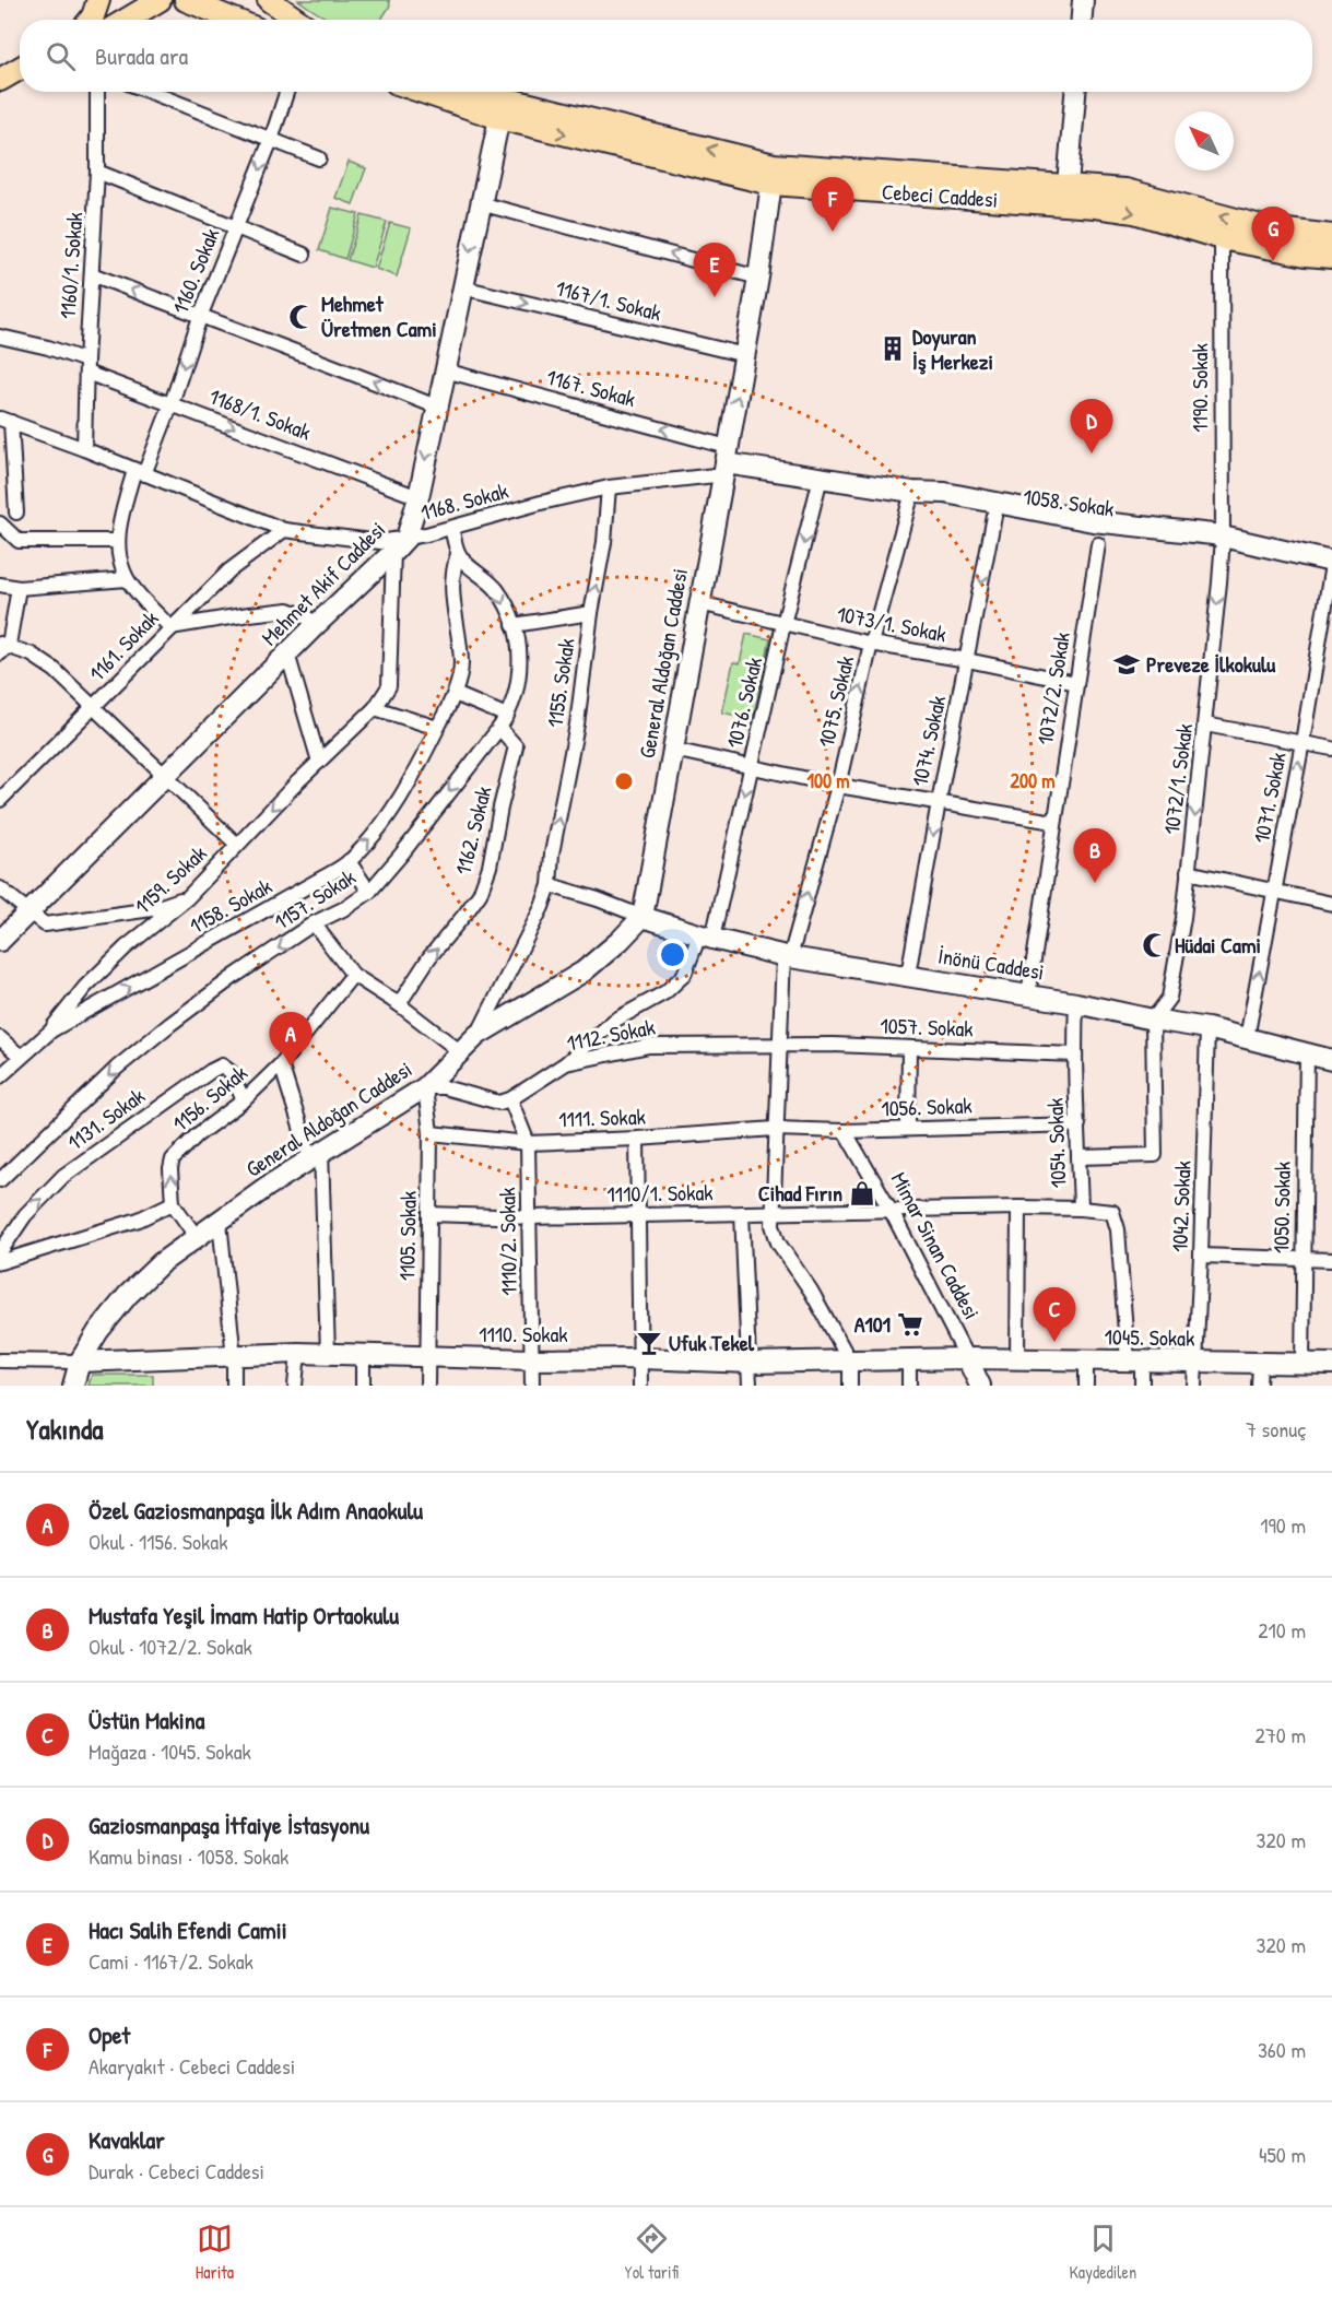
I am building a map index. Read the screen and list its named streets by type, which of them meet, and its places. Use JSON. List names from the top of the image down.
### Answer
{
  "streets": {
    "main road": ["Cebeci Caddesi"],
    "street": [
      "1160/1. Sokak",
      "1160. Sokak",
      "1167/1. Sokak",
      "1167. Sokak",
      "1190. Sokak",
      "1168/1. Sokak",
      "1168. Sokak",
      "1058. Sokak",
      "Mehmet Akif Caddesi",
      "1073/1. Sokak",
      "1161. Sokak",
      "General Aldoğan Caddesi",
      "1155. Sokak",
      "1072/2. Sokak",
      "1075. Sokak",
      "1076. Sokak",
      "1074. Sokak",
      "1072/1. Sokak",
      "1071. Sokak",
      "1162. Sokak",
      "1159. Sokak",
      "1157. Sokak",
      "1158. Sokak",
      "İnönü Caddesi",
      "1057. Sokak",
      "1112. Sokak",
      "1156. Sokak",
      "1056. Sokak",
      "1111. Sokak",
      "1131. Sokak",
      "1054. Sokak",
      "1110/1. Sokak",
      "1042. Sokak",
      "1050. Sokak",
      "1105. Sokak",
      "1110/2. Sokak",
      "Mimar Sinan Caddesi",
      "1110. Sokak",
      "1045. Sokak"
    ]
  },
  "crossings": [
    ["Cebeci Caddesi", "1190. Sokak"],
    ["Cebeci Caddesi", "Mehmet Akif Caddesi"],
    ["Cebeci Caddesi", "General Aldoğan Caddesi"],
    ["1160/1. Sokak", "1168/1. Sokak"],
    ["1160/1. Sokak", "1168. Sokak"],
    ["1160. Sokak", "1168/1. Sokak"],
    ["1160. Sokak", "1168. Sokak"],
    ["1160. Sokak", "1161. Sokak"],
    ["1167/1. Sokak", "Mehmet Akif Caddesi"],
    ["1167/1. Sokak", "General Aldoğan Caddesi"],
    ["1167. Sokak", "1168. Sokak"],
    ["1167. Sokak", "1058. Sokak"],
    ["1167. Sokak", "Mehmet Akif Caddesi"],
    ["1167. Sokak", "General Aldoğan Caddesi"],
    ["1190. Sokak", "1058. Sokak"],
    ["1190. Sokak", "1072/1. Sokak"],
    ["1168/1. Sokak", "Mehmet Akif Caddesi"],
    ["1168. Sokak", "1058. Sokak"],
    ["1168. Sokak", "Mehmet Akif Caddesi"],
    ["1168. Sokak", "1161. Sokak"],
    ["1168. Sokak", "General Aldoğan Caddesi"],
    ["1168. Sokak", "1155. Sokak"],
    ["1168. Sokak", "1159. Sokak"],
    ["1058. Sokak", "General Aldoğan Caddesi"],
    ["1058. Sokak", "1072/2. Sokak"],
    ["1058. Sokak", "1075. Sokak"],
    ["1058. Sokak", "1076. Sokak"],
    ["1058. Sokak", "1074. Sokak"],
    ["1058. Sokak", "1072/1. Sokak"],
    ["1058. Sokak", "1071. Sokak"],
    ["Mehmet Akif Caddesi", "1159. Sokak"],
    ["1073/1. Sokak", "General Aldoğan Caddesi"],
    ["1073/1. Sokak", "1072/2. Sokak"],
    ["1073/1. Sokak", "1075. Sokak"],
    ["1073/1. Sokak", "1076. Sokak"],
    ["1073/1. Sokak", "1074. Sokak"],
    ["General Aldoğan Caddesi", "1155. Sokak"],
    ["General Aldoğan Caddesi", "İnönü Caddesi"],
    ["General Aldoğan Caddesi", "1105. Sokak"],
    ["General Aldoğan Caddesi", "1110. Sokak"],
    ["1072/2. Sokak", "İnönü Caddesi"],
    ["1075. Sokak", "İnönü Caddesi"],
    ["1075. Sokak", "1057. Sokak"],
    ["1075. Sokak", "1112. Sokak"],
    ["1075. Sokak", "1056. Sokak"],
    ["1075. Sokak", "1111. Sokak"],
    ["1075. Sokak", "1110/1. Sokak"],
    ["1075. Sokak", "1110. Sokak"],
    ["1076. Sokak", "İnönü Caddesi"],
    ["1076. Sokak", "1112. Sokak"],
    ["1074. Sokak", "İnönü Caddesi"],
    ["1072/1. Sokak", "İnönü Caddesi"],
    ["1071. Sokak", "İnönü Caddesi"],
    ["1162. Sokak", "1157. Sokak"],
    ["1159. Sokak", "1158. Sokak"],
    ["1157. Sokak", "1158. Sokak"],
    ["İnönü Caddesi", "1054. Sokak"],
    ["İnönü Caddesi", "1042. Sokak"],
    ["İnönü Caddesi", "1050. Sokak"],
    ["1057. Sokak", "1112. Sokak"],
    ["1057. Sokak", "1054. Sokak"],
    ["1112. Sokak", "1110/2. Sokak"],
    ["1156. Sokak", "1131. Sokak"],
    ["1056. Sokak", "1111. Sokak"],
    ["1056. Sokak", "1054. Sokak"],
    ["1056. Sokak", "Mimar Sinan Caddesi"],
    ["1111. Sokak", "1105. Sokak"],
    ["1111. Sokak", "1110/2. Sokak"],
    ["1054. Sokak", "1110/1. Sokak"],
    ["1054. Sokak", "Mimar Sinan Caddesi"],
    ["1110/1. Sokak", "1105. Sokak"],
    ["1110/1. Sokak", "1110/2. Sokak"],
    ["1110/1. Sokak", "Mimar Sinan Caddesi"],
    ["1042. Sokak", "1045. Sokak"],
    ["1050. Sokak", "1045. Sokak"],
    ["1105. Sokak", "1110. Sokak"],
    ["1110/2. Sokak", "1110. Sokak"],
    ["Mimar Sinan Caddesi", "1110. Sokak"],
    ["Mimar Sinan Caddesi", "1045. Sokak"],
    ["1110. Sokak", "1045. Sokak"]
  ],
  "one_way": [
    "1167. Sokak",
    "1155. Sokak",
    "1075. Sokak",
    "1076. Sokak",
    "1074. Sokak",
    "1072/1. Sokak",
    "1071. Sokak",
    "1162. Sokak",
    "1157. Sokak",
    "1158. Sokak",
    "1156. Sokak"
  ],
  "places": {
    "mosque": ["Mehmet Üretmen Cami", "Hüdai Cami"],
    "building": ["Doyuran İş Merkezi"],
    "school or university": ["Preveze İlkokulu"],
    "shop": ["Cihad Fırın"],
    "supermarket": ["A101"],
    "bar": ["Ufuk Tekel"]
  },
  "north": "top left",
  "page": {
    "search": "Burada ara",
    "pins": [
      "F",
      "G",
      "E",
      "D",
      "B",
      "A",
      "C"
    ],
    "heading": ["Yakında", "7 sonuç"],
    "list": [
      {
        "mark": "A",
        "name": "Özel Gaziosmanpaşa İlk Adım Anaokulu",
        "note": "Okul · 1156. Sokak",
        "value": "190 m"
      },
      {
        "mark": "B",
        "name": "Mustafa Yeşil İmam Hatip Ortaokulu",
        "note": "Okul · 1072/2. Sokak",
        "value": "210 m"
      },
      {
        "mark": "C",
        "name": "Üstün Makina",
        "note": "Mağaza · 1045. Sokak",
        "value": "270 m"
      },
      {
        "mark": "D",
        "name": "Gaziosmanpaşa İtfaiye İstasyonu",
        "note": "Kamu binası · 1058. Sokak",
        "value": "320 m"
      },
      {
        "mark": "E",
        "name": "Hacı Salih Efendi Camii",
        "note": "Cami · 1167/2. Sokak",
        "value": "320 m"
      },
      {
        "mark": "F",
        "name": "Opet",
        "note": "Akaryakıt · Cebeci Caddesi",
        "value": "360 m"
      },
      {
        "mark": "G",
        "name": "Kavaklar",
        "note": "Durak · Cebeci Caddesi",
        "value": "450 m"
      }
    ],
    "nav": ["Harita", "Yol tarifi", "Kaydedilen"]
  },
  "rings": ["100 m", "200 m"]
}
